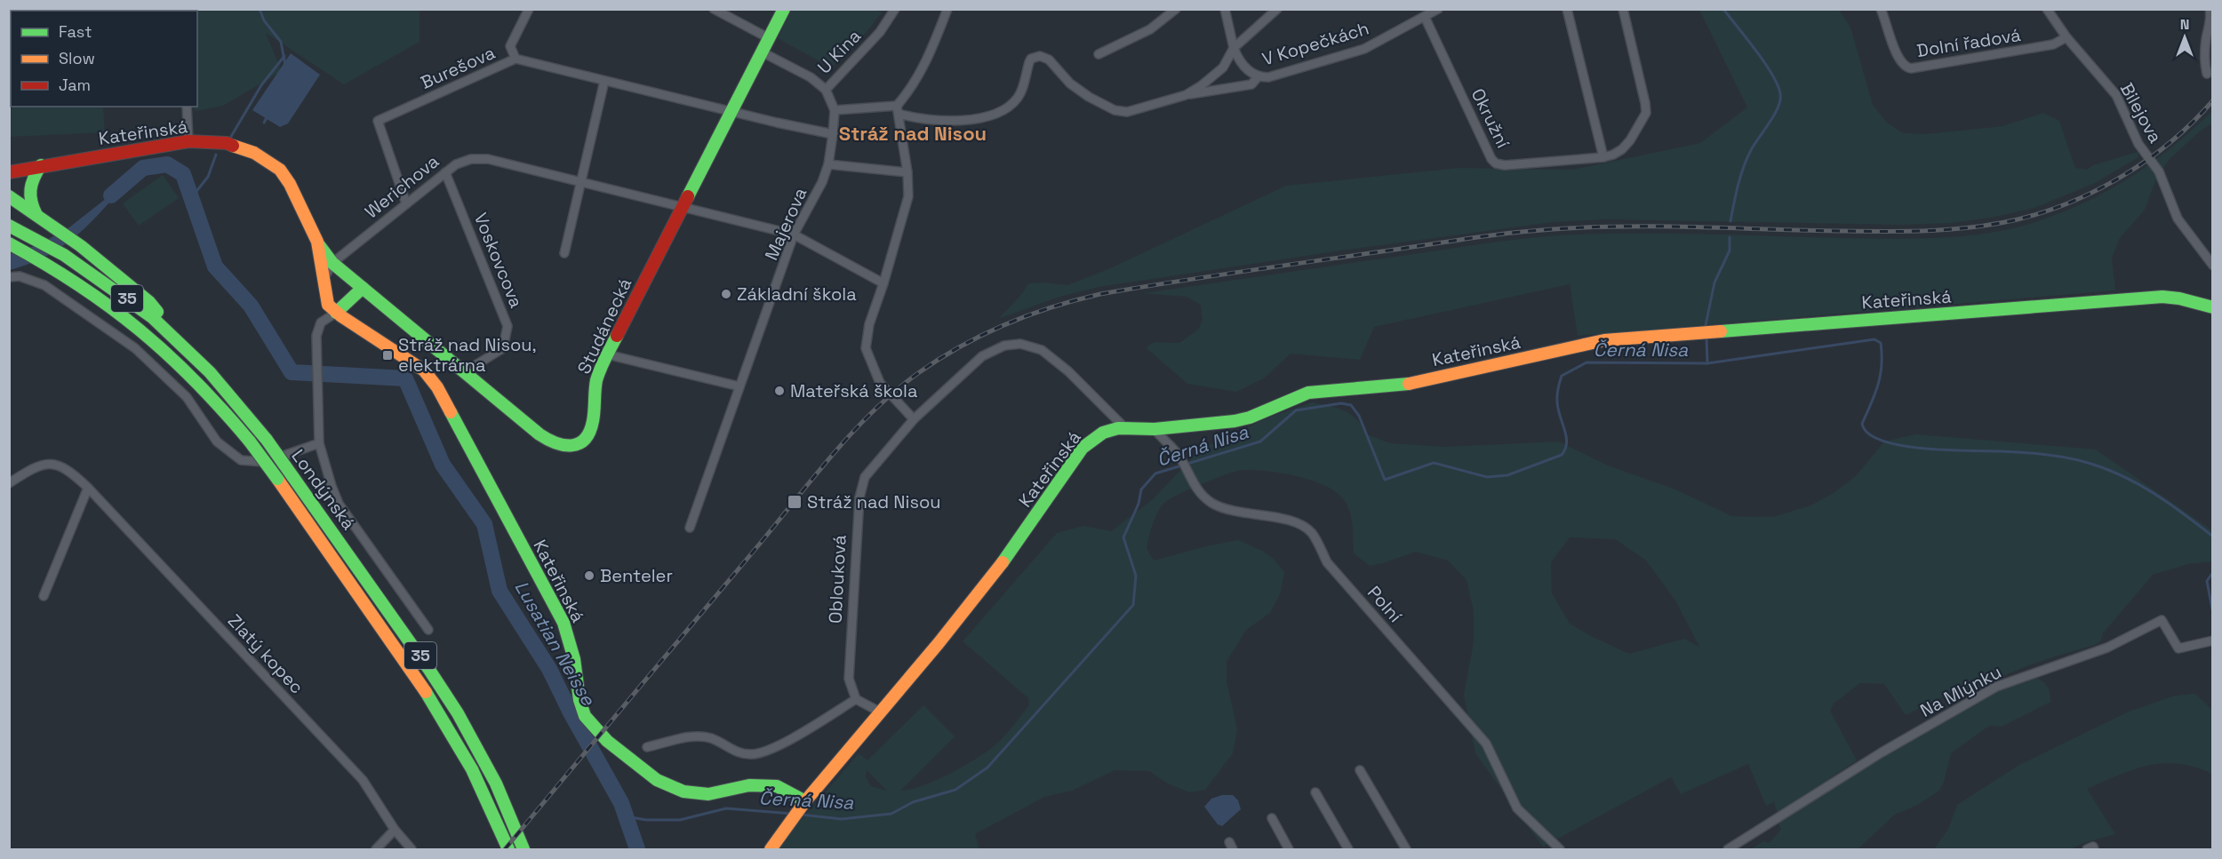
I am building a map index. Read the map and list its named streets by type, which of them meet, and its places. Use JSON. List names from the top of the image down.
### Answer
{
  "streets": {
    "main road": [
      "Kateřinská",
      "35",
      "Studánecká",
      "Londýnská"
    ],
    "street": [
      "Dolní řadová",
      "V Kopečkách",
      "U Kina",
      "Burešova",
      "Bilejova",
      "Okružní",
      "Werichova",
      "Majerova",
      "Voskovcova",
      "Oblouková",
      "Polní",
      "Zlatý kopec",
      "Na Mlýnku"
    ]
  },
  "crossings": [
    ["Dolní řadová", "Bilejova"],
    ["V Kopečkách", "Okružní"],
    ["U Kina", "Majerova"],
    ["U Kina", "Studánecká"],
    ["Burešova", "Werichova"],
    ["Burešova", "Majerova"],
    ["Burešova", "Studánecká"],
    ["Kateřinská", "Werichova"],
    ["Kateřinská", "Studánecká"],
    ["Kateřinská", "Oblouková"],
    ["Kateřinská", "Polní"],
    ["Werichova", "Majerova"],
    ["Werichova", "Voskovcova"],
    ["Werichova", "Studánecká"],
    ["Voskovcova", "Studánecká"]
  ],
  "districts": ["Stráž nad Nisou"],
  "water": ["Černá Nisa", "Lusatian Neisse"],
  "places": {
    "other": ["Základní škola", "Mateřská škola", "Benteler"],
    "transit": ["Stráž nad Nisou, elektrárna", "Stráž nad Nisou"]
  },
  "legend": ["Fast", "Slow", "Jam"],
  "north": "top"
}
